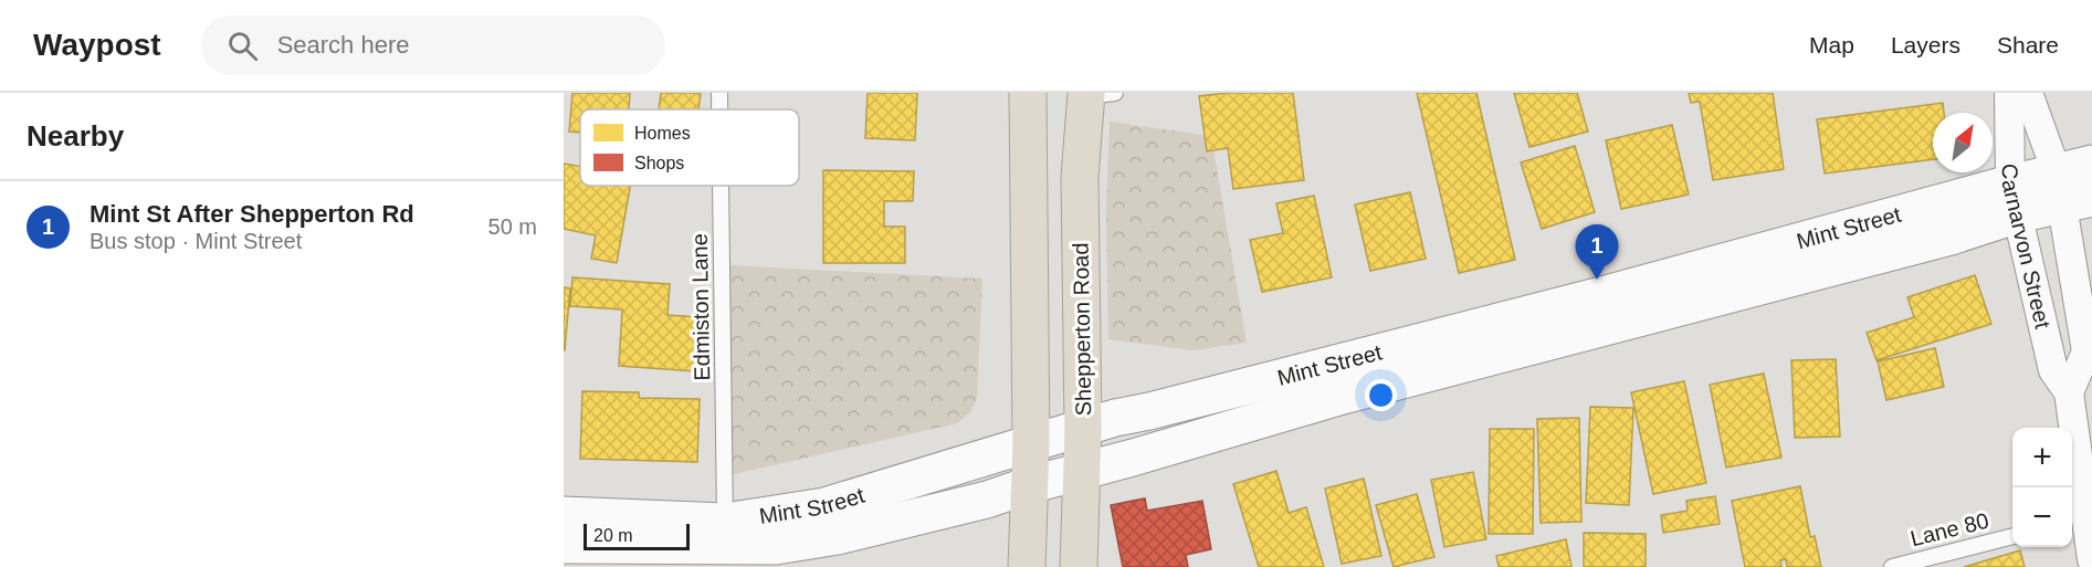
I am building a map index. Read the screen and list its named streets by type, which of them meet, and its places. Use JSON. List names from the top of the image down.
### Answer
{
  "streets": {
    "highway": ["Shepperton Road"],
    "main road": ["Mint Street"],
    "street": ["Carnarvon Street"],
    "lane": ["Edmiston Lane", "Lane 80"]
  },
  "crossings": [
    ["Mint Street", "Carnarvon Street"],
    ["Mint Street", "Edmiston Lane"],
    ["Mint Street", "Shepperton Road"]
  ],
  "legend": ["Homes", "Shops"],
  "scale_bar": "20 m",
  "north": "top right",
  "page": {
    "header": "Waypost",
    "search": "Search here",
    "nav": ["Map", "Layers", "Share"],
    "heading": "Nearby",
    "list": [
      {
        "mark": "1",
        "name": "Mint St After Shepperton Rd",
        "note": "Bus stop · Mint Street",
        "value": "50 m"
      }
    ],
    "pins": "1",
    "map_buttons": ["+", "−"],
    "scale": "20 m"
  }
}
